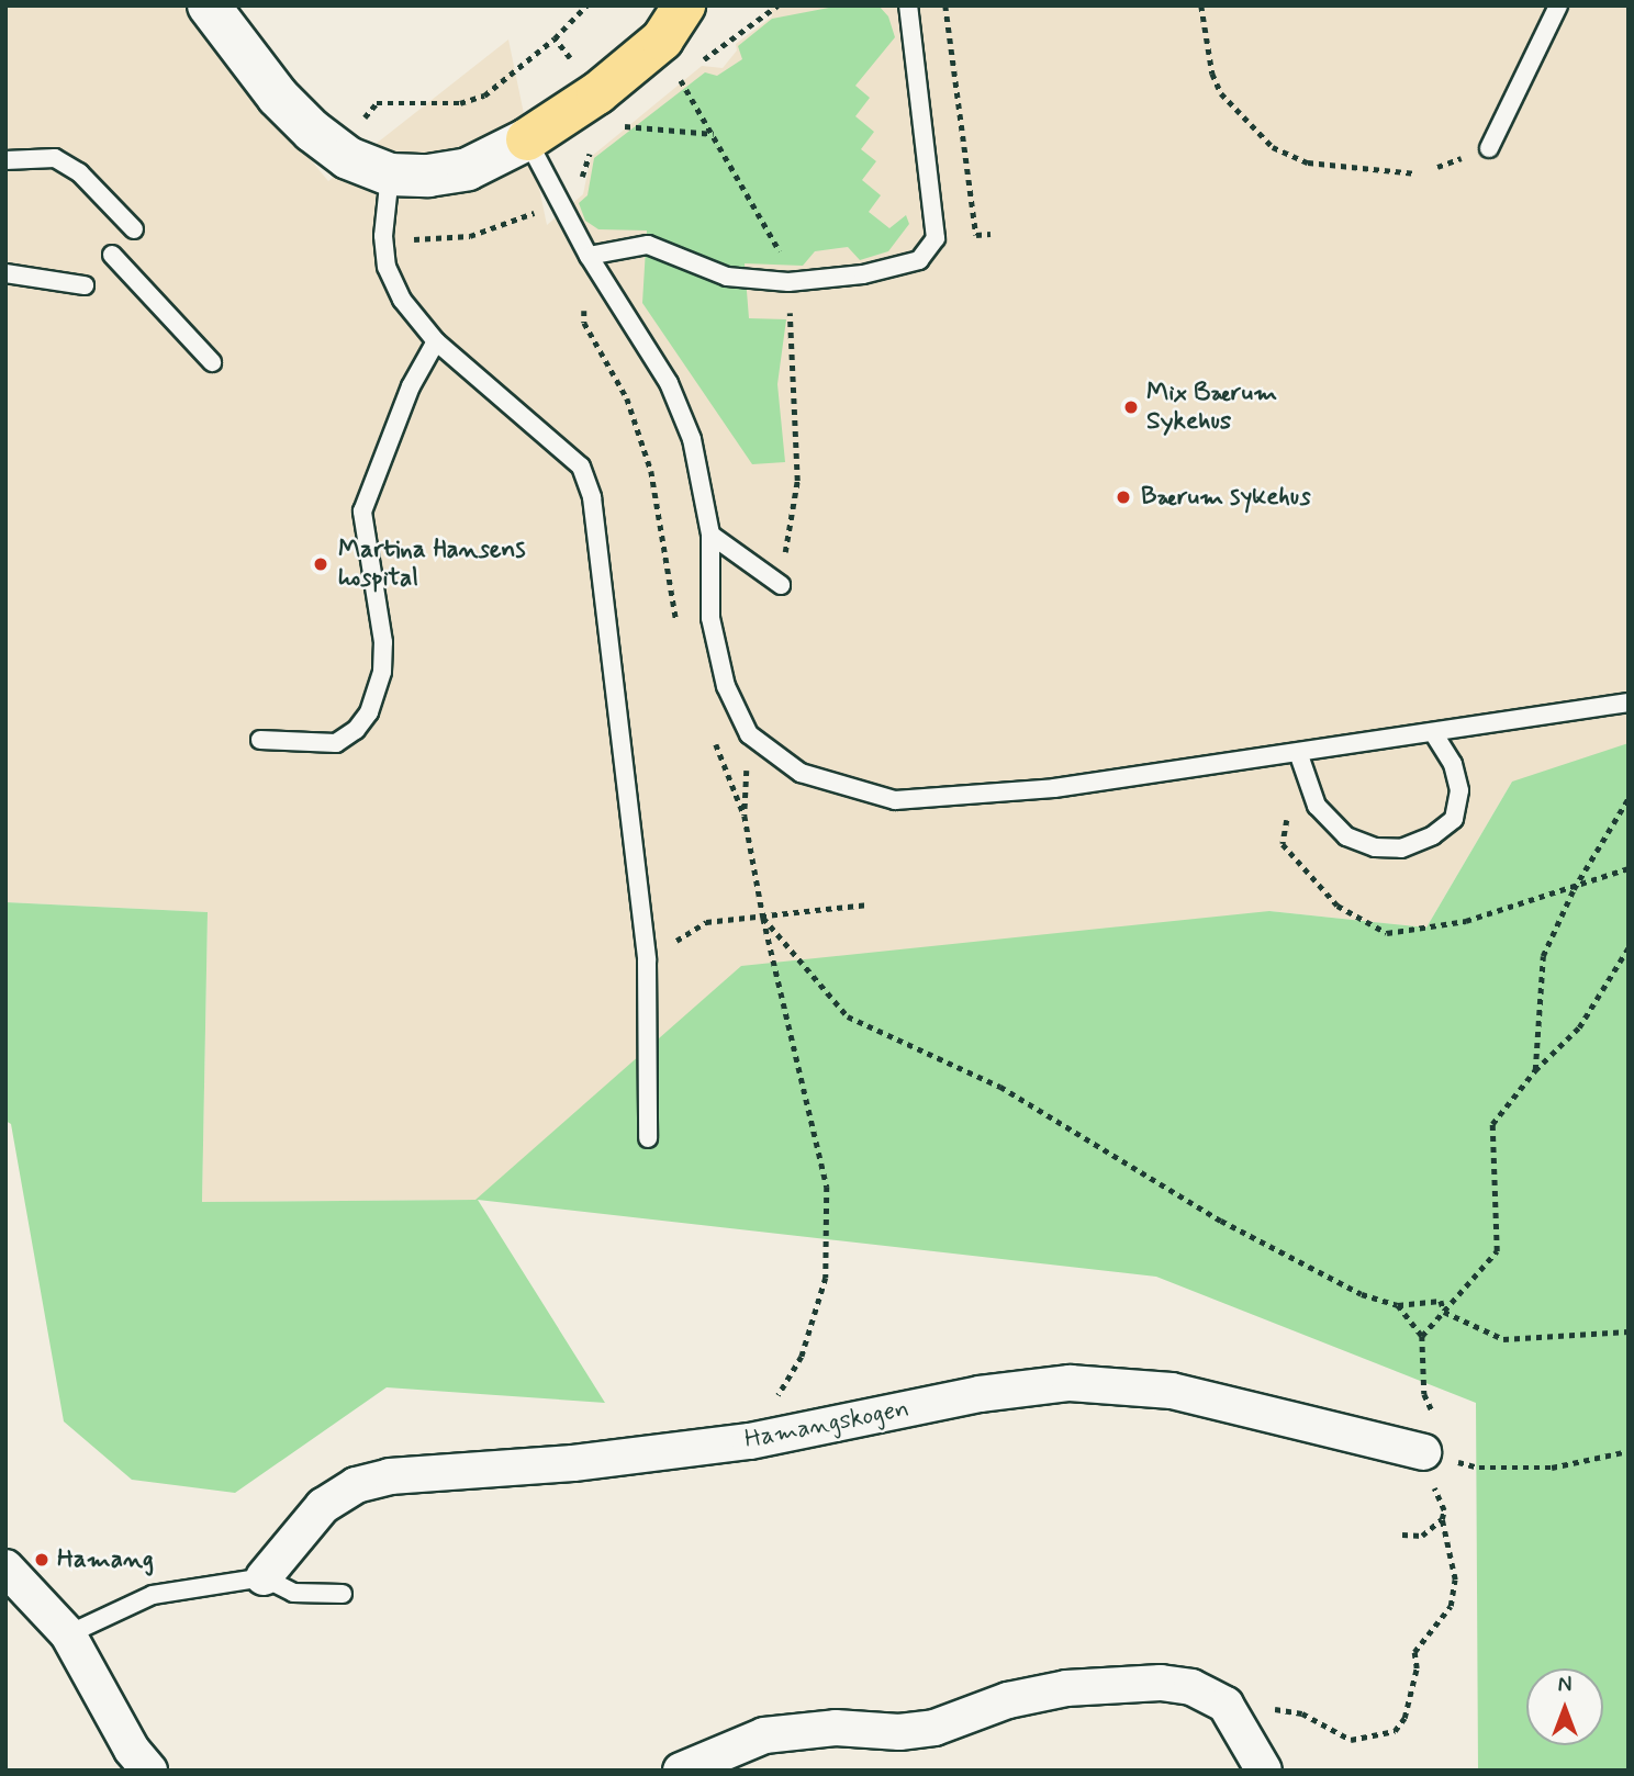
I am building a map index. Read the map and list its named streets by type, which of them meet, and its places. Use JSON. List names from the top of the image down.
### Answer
{
  "streets": {
    "street": ["Hamangskogen"]
  },
  "places": [
    "Mix Bærum Sykehus",
    "Bærum sykehus",
    "Martina Hansens hospital",
    "Hamang"
  ],
  "north": "top"
}
